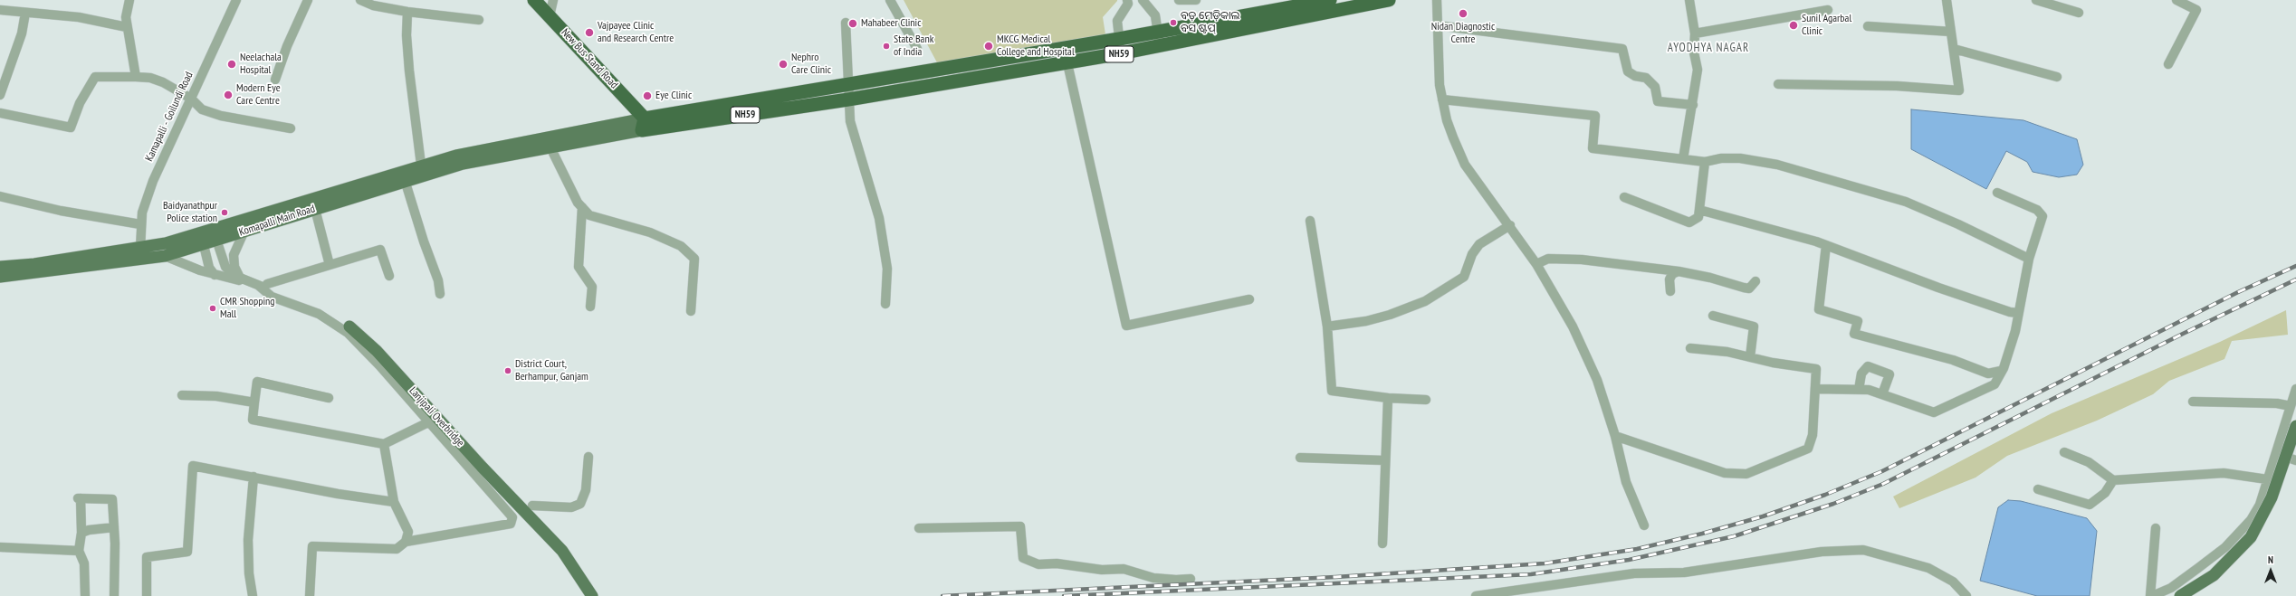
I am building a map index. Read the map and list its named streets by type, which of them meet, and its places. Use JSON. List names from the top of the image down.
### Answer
{
  "streets": {
    "highway": ["NH59", "New Bus Stand Road"],
    "main road": ["Komapalli Main Road", "Lanjipali Overbridge"],
    "street": ["Kamapalli - Goilundi Road"]
  },
  "crossings": [
    ["NH59", "New Bus Stand Road"]
  ],
  "districts": ["AYODHYA NAGAR"],
  "places": [
    "Nidan Diagnostic Centre",
    "ବଡ଼ ମେଡ଼ିକାଲ ବସ ଷ୍ଟପ୍",
    "Mahabeer Clinic",
    "Sunil Agarbal Clinic",
    "Vajpayee Clinic and Research Centre",
    "State Bank of India",
    "MKCG Medical College and Hospital",
    "Neelachala Hospital",
    "Nephro Care Clinic",
    "Modern Eye Care Centre",
    "Eye Clinic",
    "Baidyanathpur Police station",
    "CMR Shopping Mall",
    "District Court, Berhampur, Ganjam"
  ],
  "north": "top"
}
